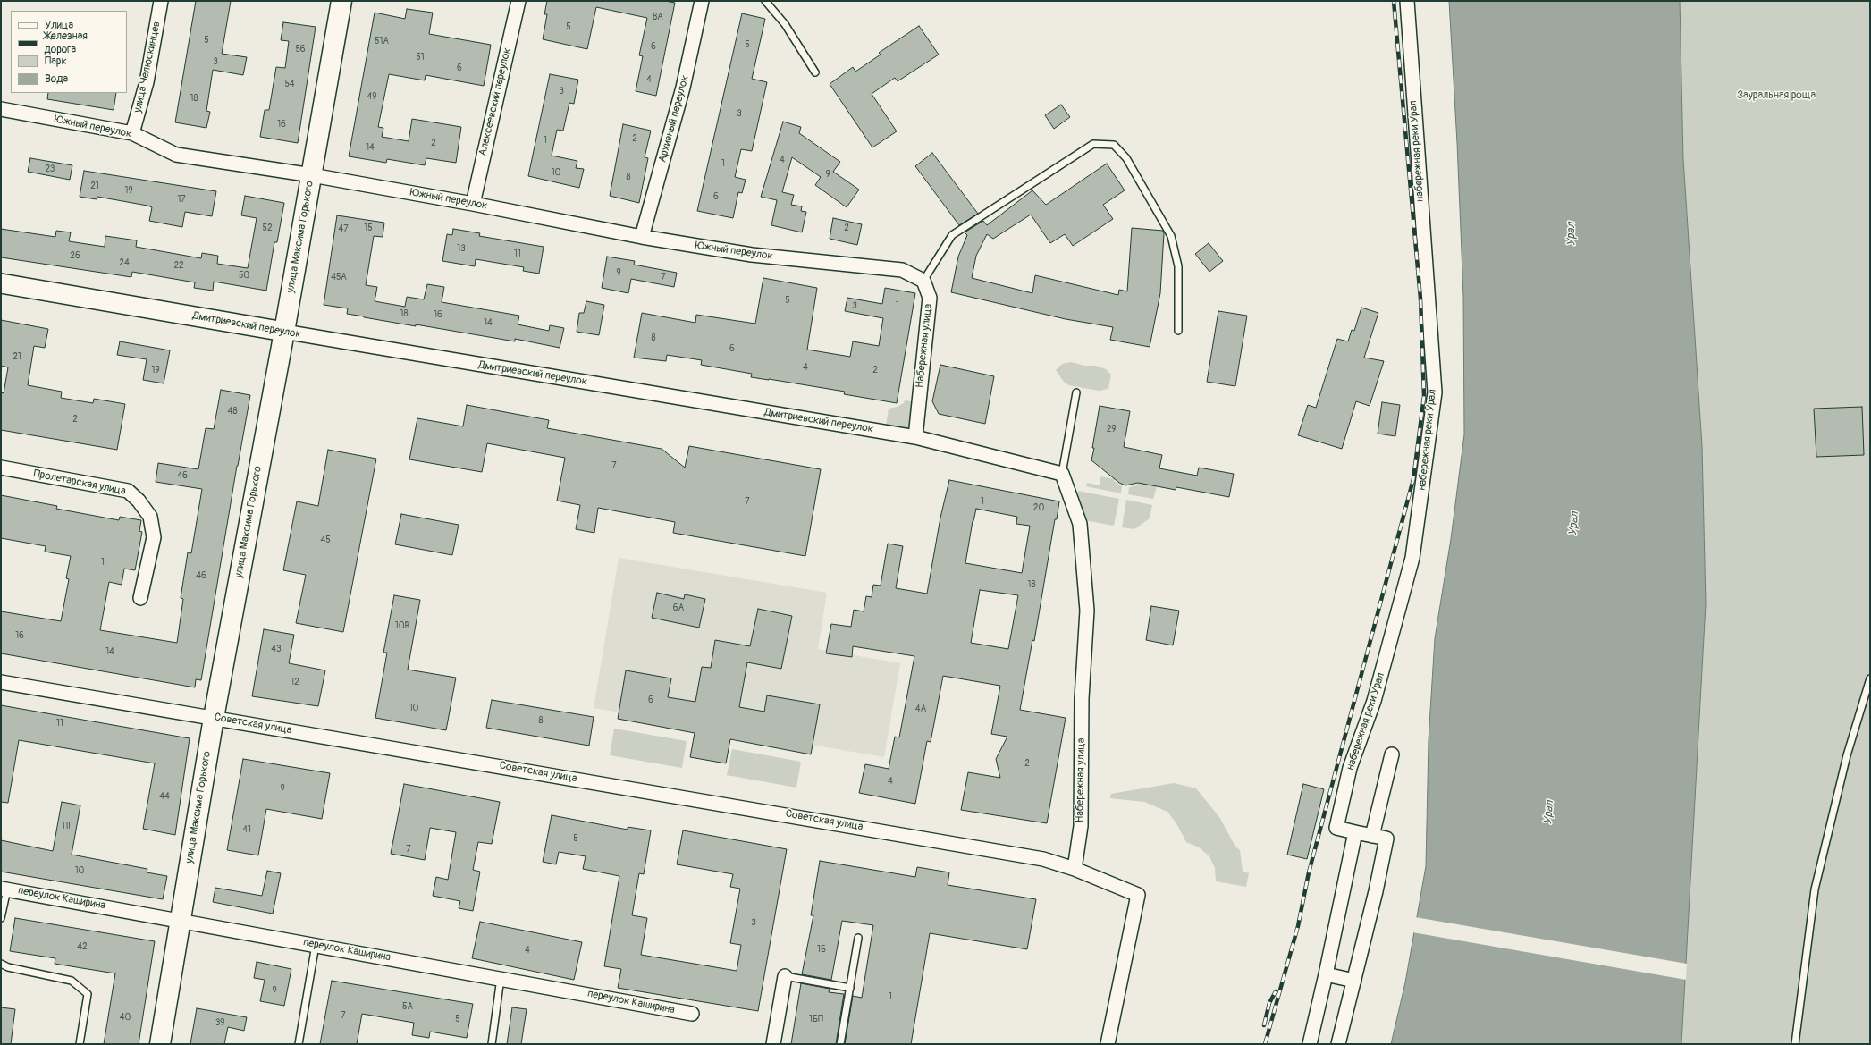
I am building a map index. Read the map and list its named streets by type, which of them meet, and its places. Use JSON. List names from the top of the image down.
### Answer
{
  "streets": {
    "main road": ["улица Максима Горького"],
    "street": [
      "улица Челюскинцев",
      "Алексеевский переулок",
      "Архивный переулок",
      "Южный переулок",
      "набережная реки Урал",
      "Дмитриевский переулок",
      "Набережная улица",
      "Пролетарская улица",
      "Советская улица",
      "переулок Каширина"
    ]
  },
  "crossings": [
    ["улица Челюскинцев", "Южный переулок"],
    ["Алексеевский переулок", "Южный переулок"],
    ["Архивный переулок", "Южный переулок"],
    ["Южный переулок", "улица Максима Горького"],
    ["Южный переулок", "Набережная улица"],
    ["улица Максима Горького", "Дмитриевский переулок"],
    ["улица Максима Горького", "Советская улица"],
    ["улица Максима Горького", "переулок Каширина"],
    ["Дмитриевский переулок", "Набережная улица"],
    ["Набережная улица", "Советская улица"]
  ],
  "water": ["Урал"],
  "parks": ["Зауральная роща"],
  "house_numbers": [
    "8А",
    "5",
    "5",
    "51А",
    "5",
    "6",
    "56",
    "51",
    "3",
    "6",
    "4",
    "54",
    "3",
    "49",
    "18",
    "3",
    "16",
    "2",
    "1",
    "2",
    "14",
    "4",
    "1",
    "23",
    "10",
    "9",
    "8",
    "21",
    "19",
    "6",
    "17",
    "52",
    "15",
    "2",
    "47",
    "13",
    "11",
    "26",
    "24",
    "22",
    "9",
    "50",
    "45А",
    "7",
    "5",
    "3",
    "1",
    "18",
    "16",
    "14",
    "8",
    "6",
    "21",
    "4",
    "19",
    "2",
    "48",
    "2",
    "29",
    "7",
    "46",
    "7",
    "1",
    "20",
    "45",
    "1",
    "46",
    "18",
    "6А",
    "10В",
    "16",
    "43",
    "14",
    "12",
    "6",
    "10",
    "4А",
    "8",
    "11",
    "2",
    "4",
    "9",
    "44",
    "11Г",
    "41",
    "5",
    "7",
    "10",
    "3",
    "42",
    "1Б",
    "4",
    "9",
    "1",
    "5А",
    "7",
    "40",
    "5",
    "1БП",
    "39"
  ],
  "legend": [
    "Улица",
    "Железная дорога",
    "Парк",
    "Вода"
  ]
}
